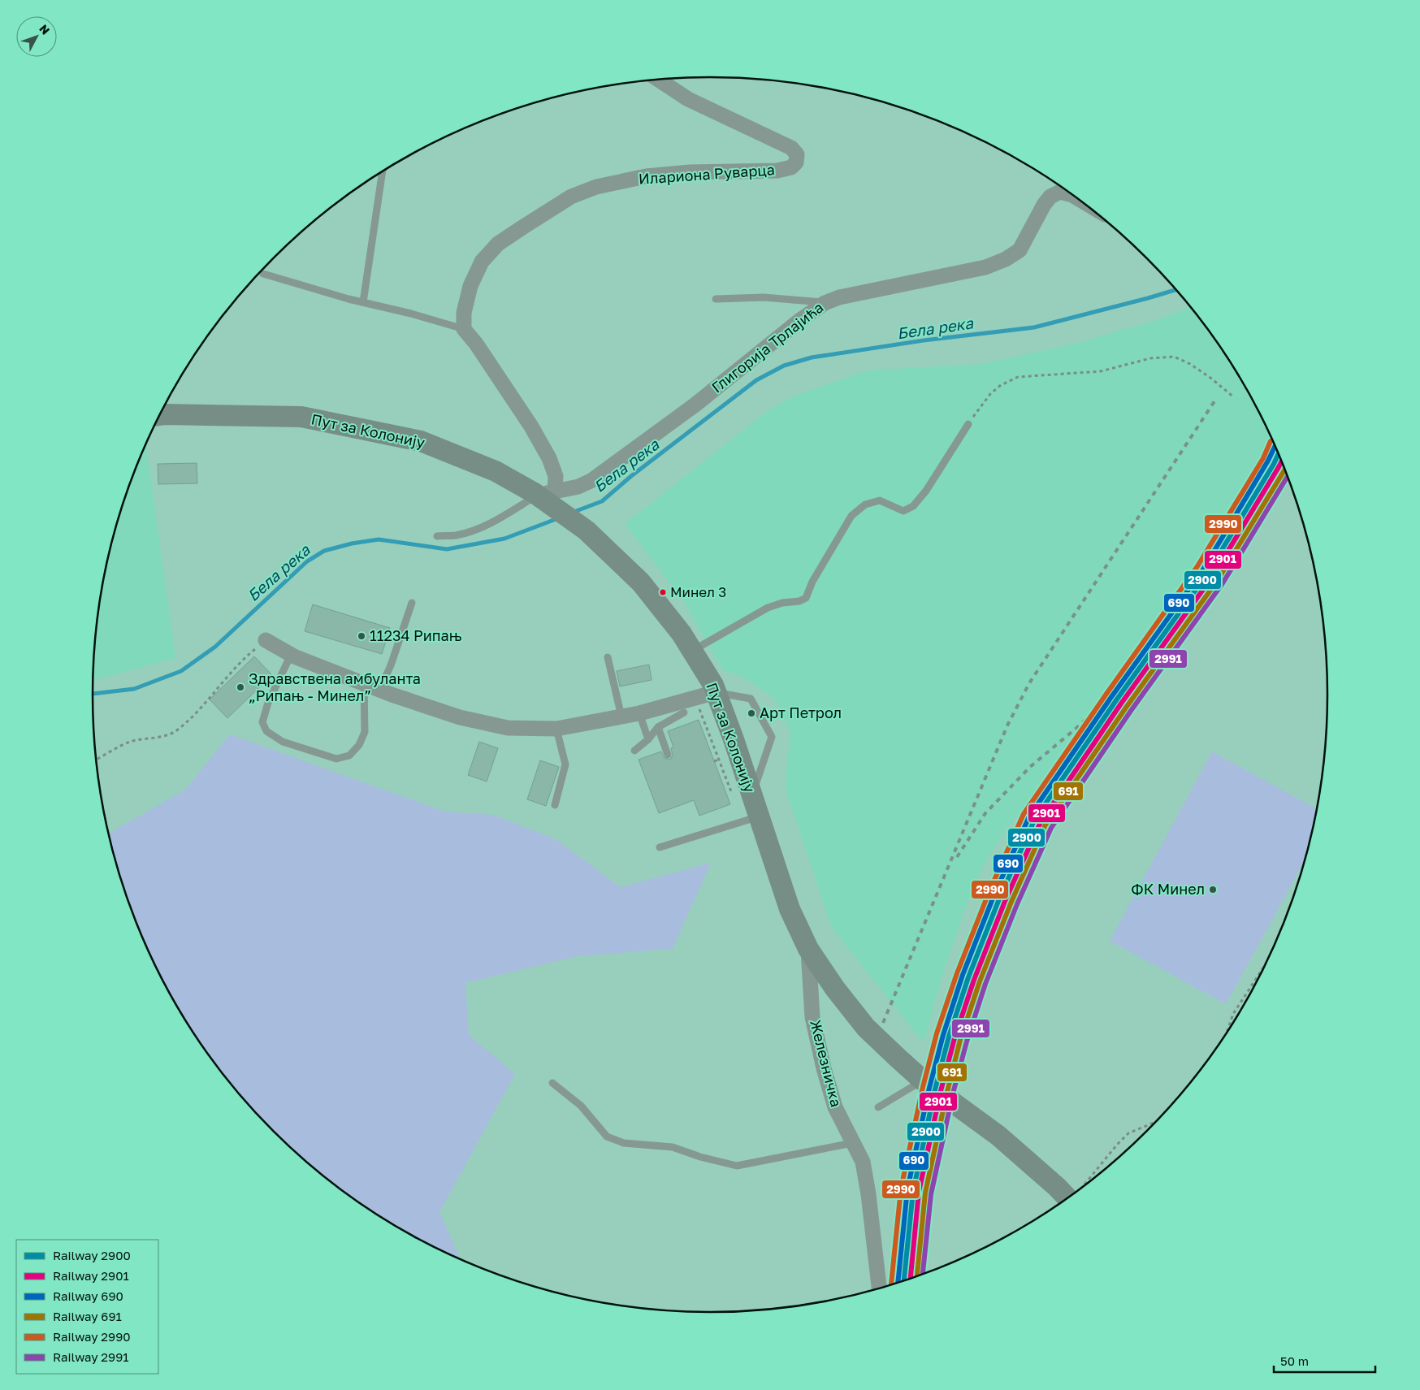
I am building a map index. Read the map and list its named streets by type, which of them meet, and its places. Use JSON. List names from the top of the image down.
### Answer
{
  "streets": {
    "street": [
      "Илариона Руварца",
      "Глигорија Трлајића",
      "Пут за Колонију",
      "Железничка"
    ]
  },
  "crossings": [
    ["Глигорија Трлајића", "Пут за Колонију"],
    ["Пут за Колонију", "Железничка"]
  ],
  "water": ["Бела река"],
  "places": [
    "Минел 3",
    "11234 Рипањ",
    "Здравствена амбуланта „Рипањ - Минел”",
    "Арт Петрол",
    "ФК Минел"
  ],
  "lines": [
    "rail line 2990",
    "rail line 690",
    "rail line 2900",
    "rail line 2901",
    "rail line 691",
    "rail line 2991"
  ],
  "legend": [
    "Railway 2900",
    "Railway 2901",
    "Railway 690",
    "Railway 691",
    "Railway 2990",
    "Railway 2991"
  ],
  "scale_bar": "50 m",
  "north": "top right"
}
